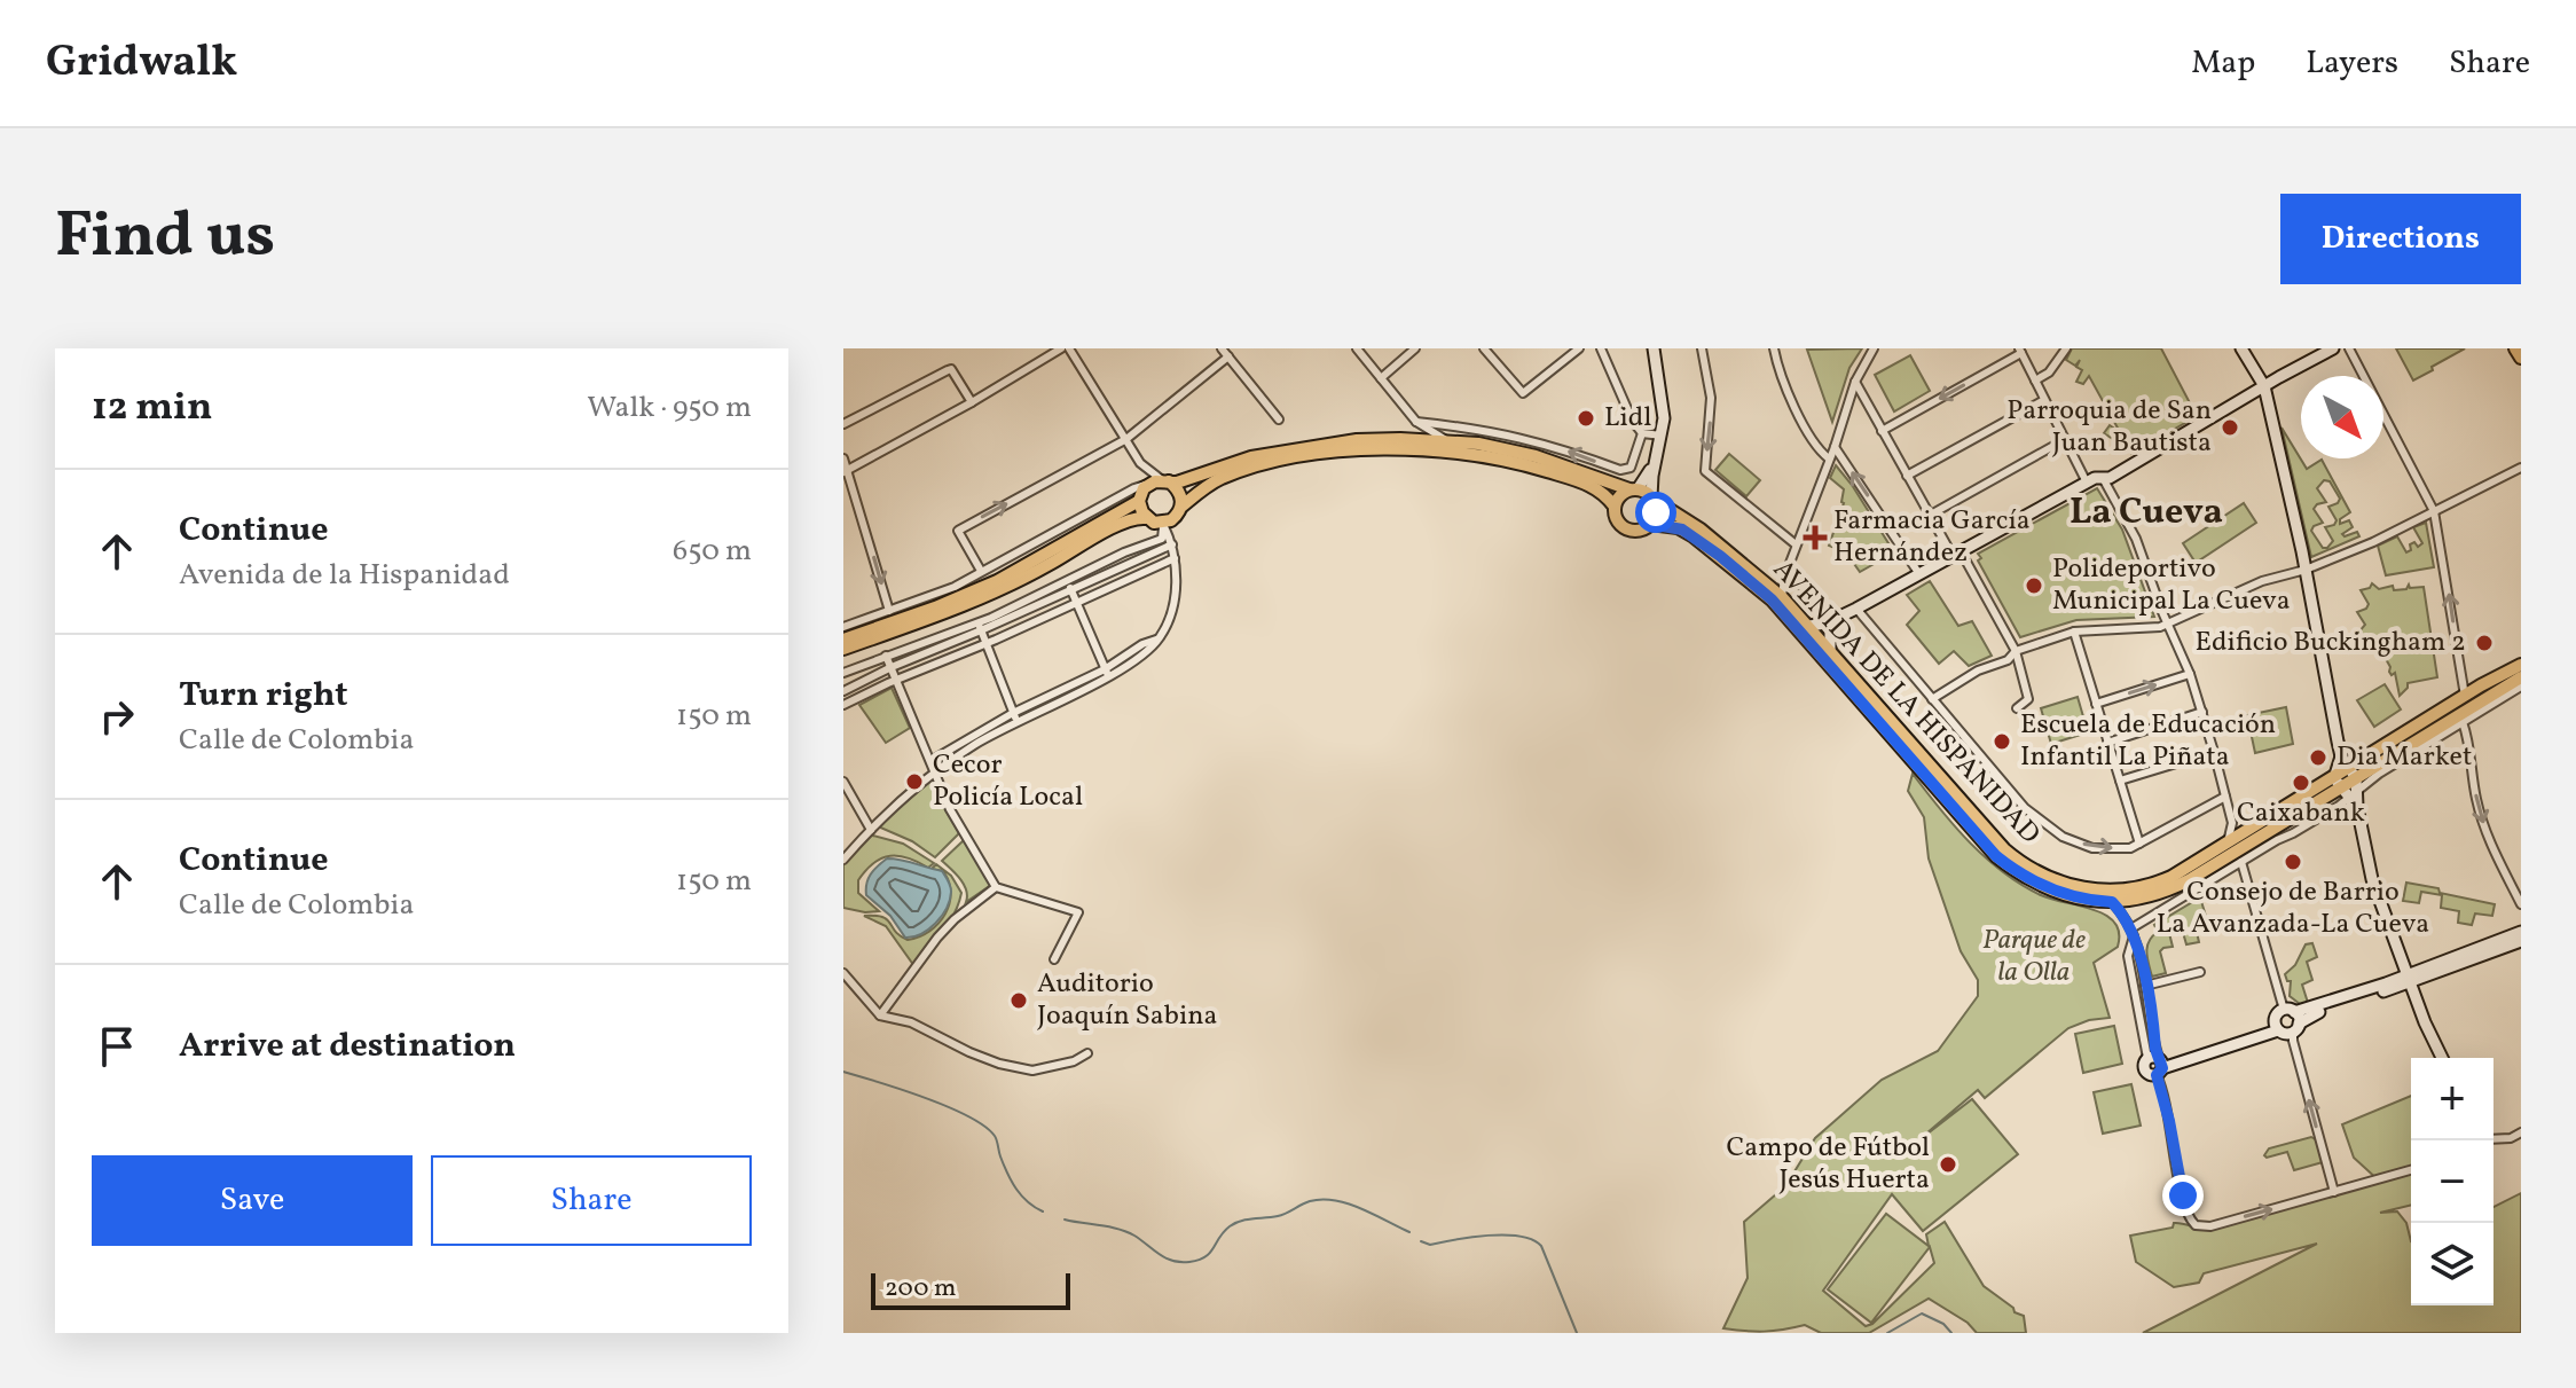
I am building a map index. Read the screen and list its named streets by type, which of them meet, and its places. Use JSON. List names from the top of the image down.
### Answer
{
  "streets": {
    "main road": ["AVENIDA DE LA HISPANIDAD"]
  },
  "districts": ["La Cueva"],
  "parks": ["Parque de la Olla"],
  "places": {
    "other": [
      "Lidl",
      "Parroquia de San Juan Bautista",
      "Polideportivo Municipal La Cueva",
      "Edificio Buckingham 2",
      "Escuela de Educación Infantil La Piñata",
      "Dia Market",
      "Cecor Policía Local",
      "Caixabank",
      "Consejo de Barrio La Avanzada-La Cueva",
      "Auditorio Joaquín Sabina",
      "Campo de Fútbol Jesús Huerta"
    ],
    "health": ["Farmacia García Hernández"]
  },
  "scale_bar": "200 m",
  "north": "bottom right",
  "page": {
    "header": "Gridwalk",
    "nav": ["Map", "Layers", "Share"],
    "title": "Find us",
    "buttons": [
      "Directions",
      ["Save", "Share"]
    ],
    "heading": ["12 min", "Walk · 950 m"],
    "list": [
      ["Continue", "Avenida de la Hispanidad", "650 m"],
      ["Turn right", "Calle de Colombia", "150 m"],
      ["Continue", "Calle de Colombia", "150 m"],
      "Arrive at destination"
    ],
    "map_buttons": ["+", "−"],
    "scale": "200 m"
  }
}
